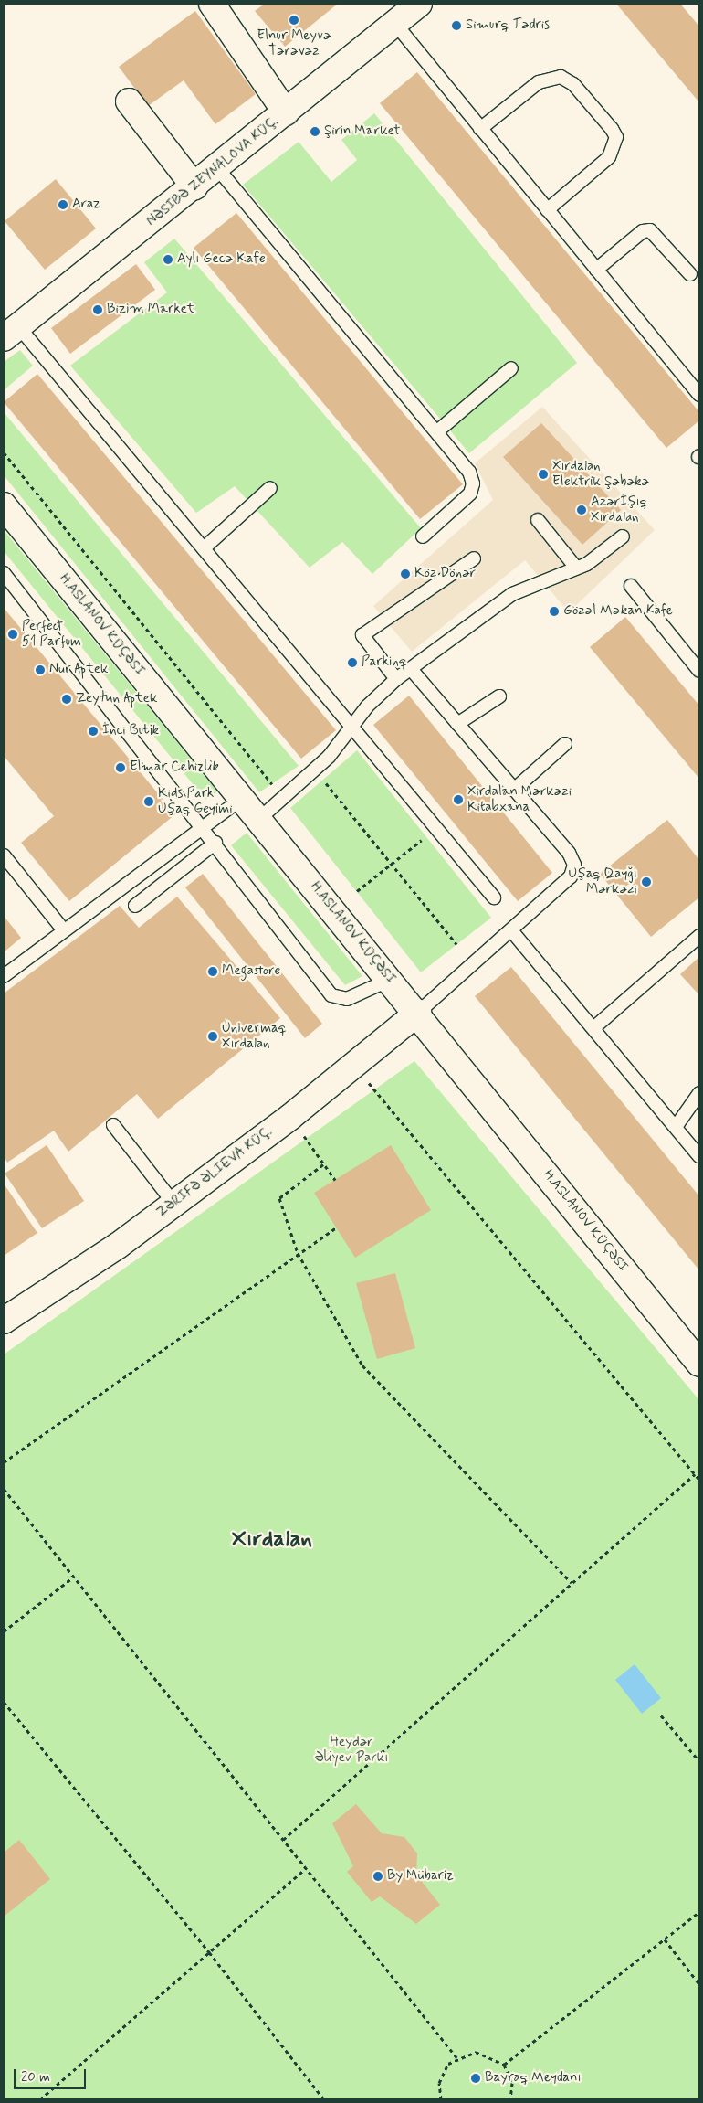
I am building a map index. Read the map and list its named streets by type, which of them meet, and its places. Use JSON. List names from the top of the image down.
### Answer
{
  "streets": {
    "street": ["NƏSIBƏ ZEYNALOVA KÜÇ.", "H.ASLANOV KÜÇƏSI", "ZƏRIFƏ ƏLIEVA KÜÇ."]
  },
  "crossings": [
    ["H.ASLANOV KÜÇƏSI", "ZƏRIFƏ ƏLIEVA KÜÇ."]
  ],
  "districts": ["Xırdalan"],
  "parks": ["Heydər Əliyev Parkı"],
  "places": [
    "Elnur Meyvə Tərəvəz",
    "Simurq Tədris",
    "Şirin Market",
    "Araz",
    "Aylı Gecə Kafe",
    "Bizim Market",
    "Xırdalan Elektrik Şəbəkə",
    "Azərİşıq Xırdalan",
    "Köz Dönər",
    "Gözəl Məkan Kafe",
    "Perfect 51 Parfum",
    "Parkinq",
    "Nur Aptek",
    "Zeytun Aptek",
    "İnci Butik",
    "Elmar Cehizlik",
    "Xirdalan Mərkəzi Kitabxana",
    "Kids Park Uşaq Geyimi",
    "Uşaq Qayğı Mərkəzi",
    "Megastore",
    "Univermaq Xırdalan",
    "By Mübariz",
    "Bayraq Meydanı"
  ],
  "scale_bar": "20 m"
}
